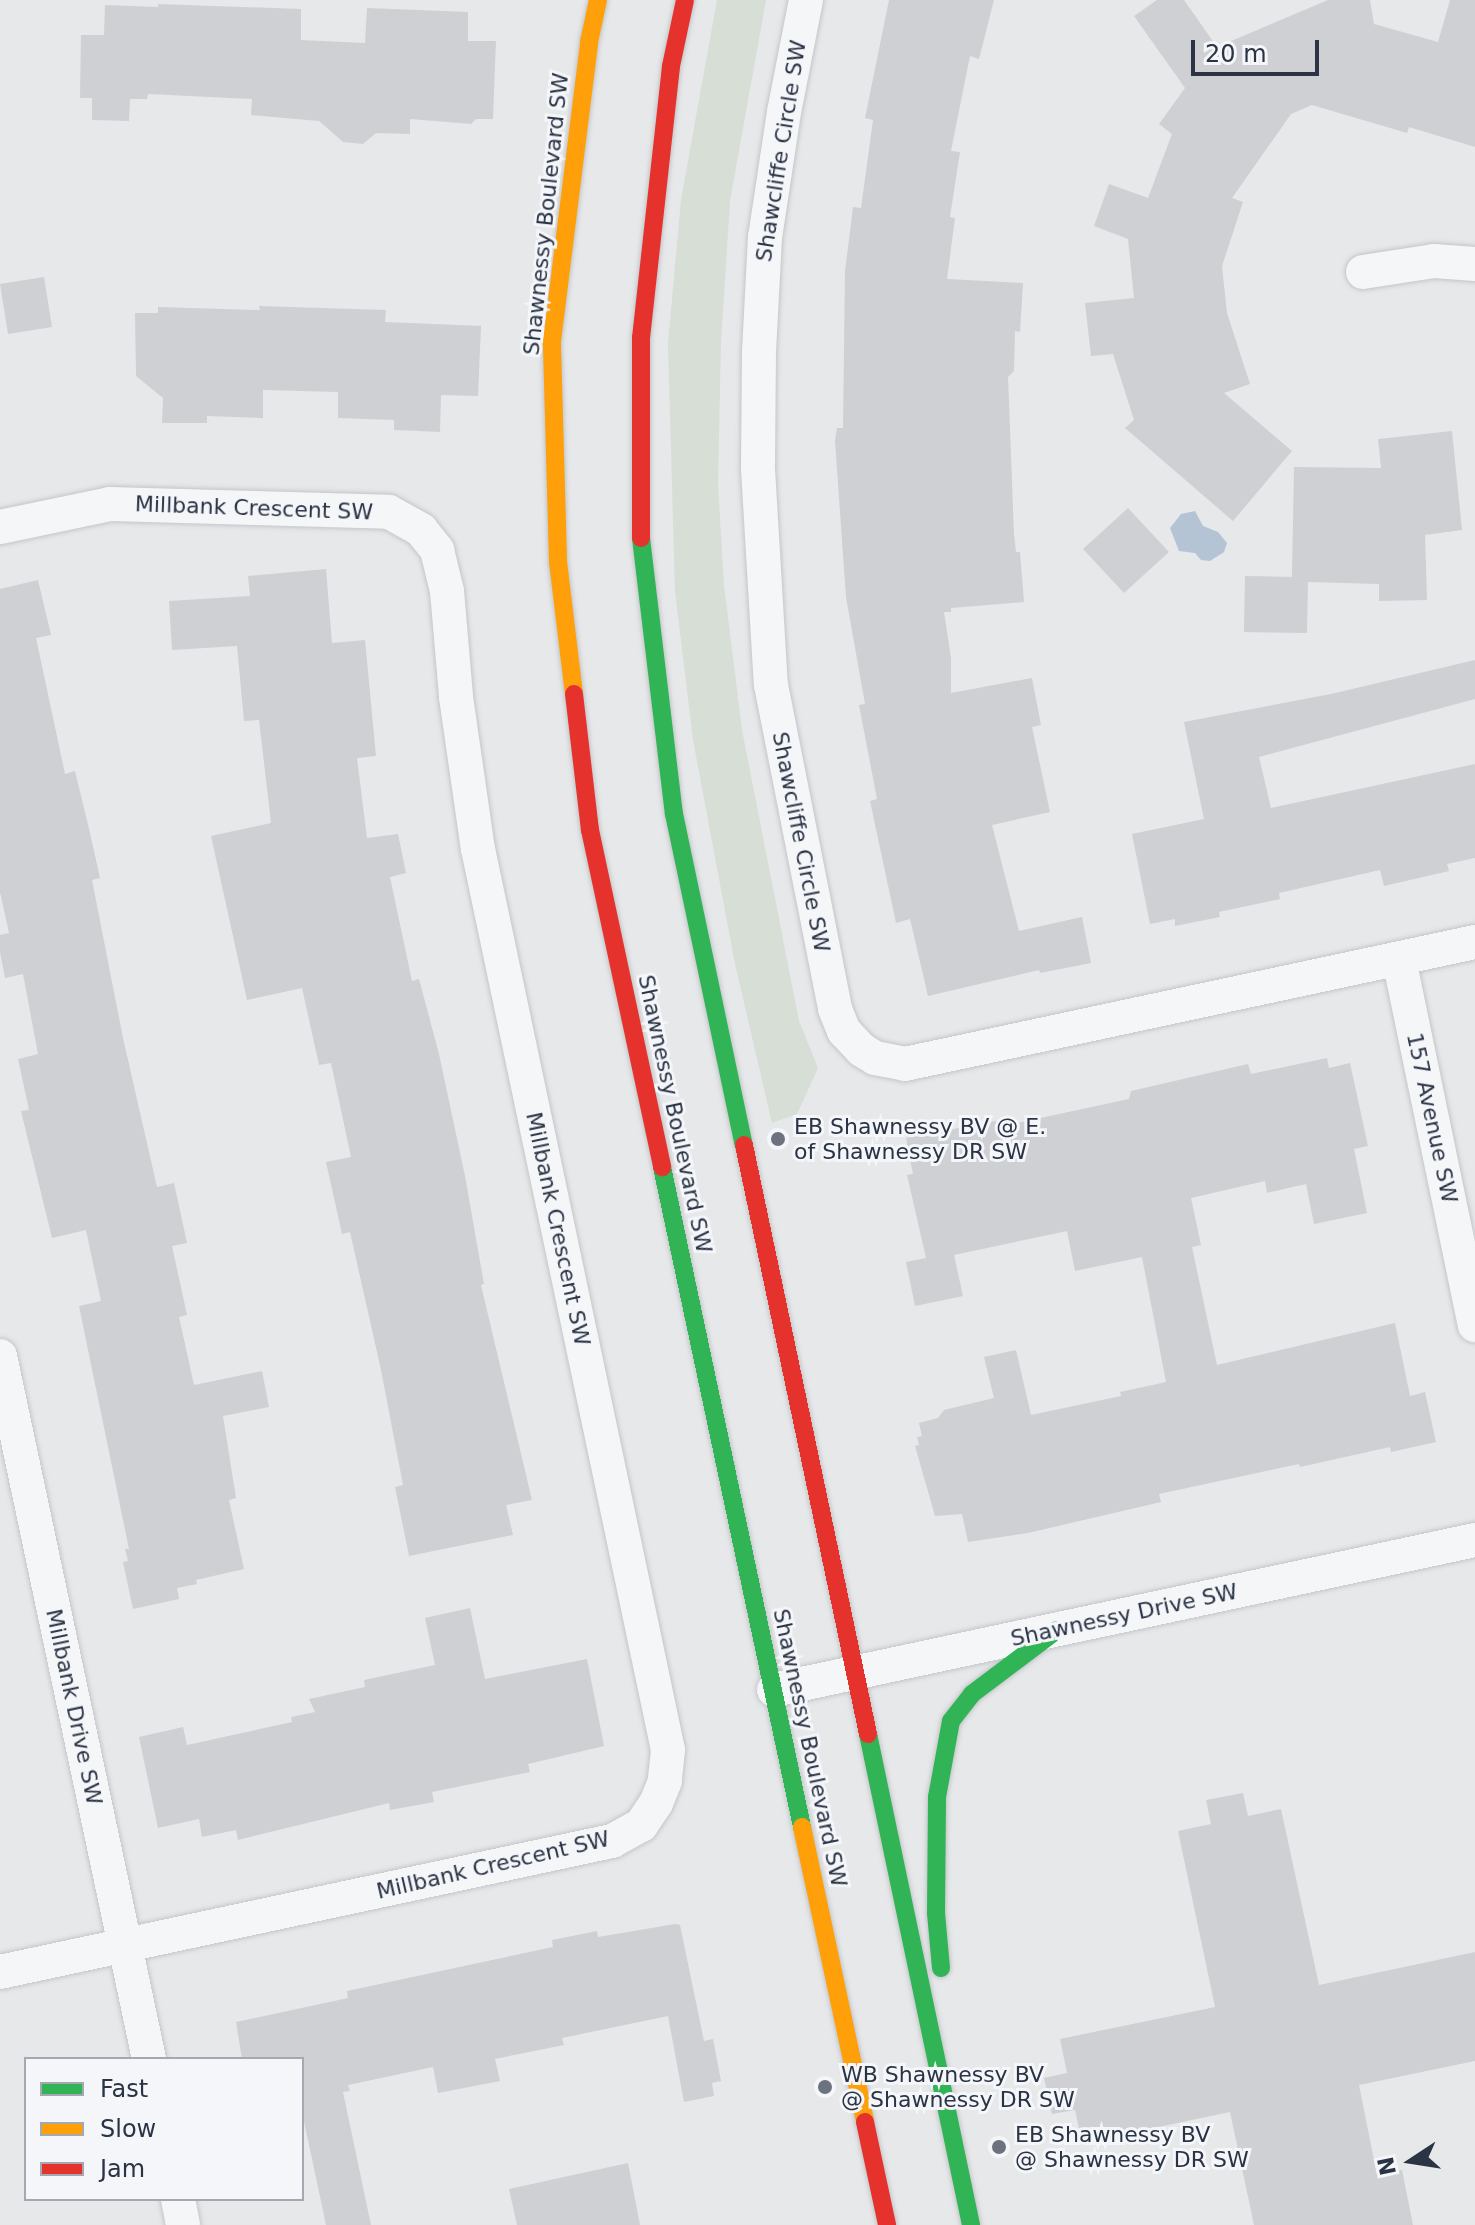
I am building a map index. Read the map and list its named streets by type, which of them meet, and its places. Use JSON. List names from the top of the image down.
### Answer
{
  "streets": {
    "main road": ["Shawnessy Boulevard SW"],
    "street": [
      "Shawcliffe Circle SW",
      "Millbank Crescent SW",
      "157 Avenue SW",
      "Shawnessy Drive SW",
      "Millbank Drive SW"
    ]
  },
  "crossings": [
    ["Shawcliffe Circle SW", "157 Avenue SW"],
    ["Shawnessy Boulevard SW", "Shawnessy Drive SW"],
    ["Millbank Crescent SW", "Millbank Drive SW"]
  ],
  "places": ["EB Shawnessy BV @ E. of Shawnessy DR SW", "WB Shawnessy BV @ Shawnessy DR SW", "EB Shawnessy BV @ Shawnessy DR SW"],
  "legend": ["Fast", "Slow", "Jam"],
  "scale_bar": "20 m",
  "north": "left"
}
